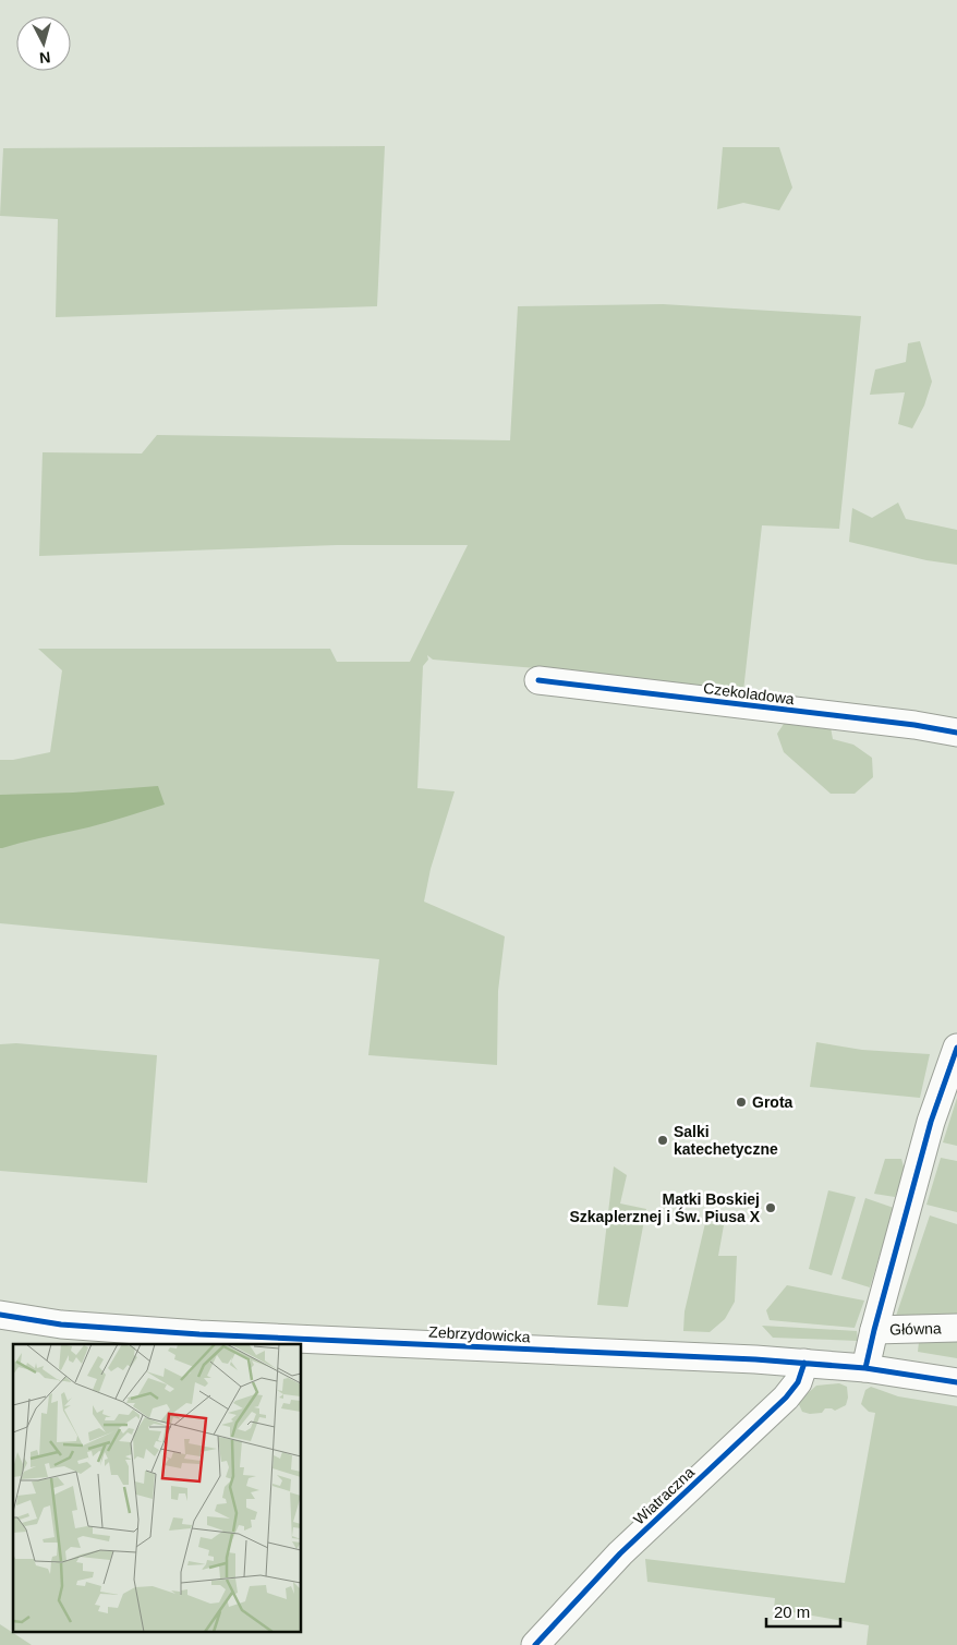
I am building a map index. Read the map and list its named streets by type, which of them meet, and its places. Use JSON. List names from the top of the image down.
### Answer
{
  "streets": {
    "street": [
      "Czekoladowa",
      "Główna",
      "Zebrzydowicka",
      "Wiatraczna"
    ]
  },
  "crossings": [
    ["Zebrzydowicka", "Wiatraczna"]
  ],
  "places": ["Grota", "Salki katechetyczne", "Matki Boskiej Szkaplerznej i Św. Piusa X"],
  "scale_bar": "20 m",
  "north": "bottom"
}
